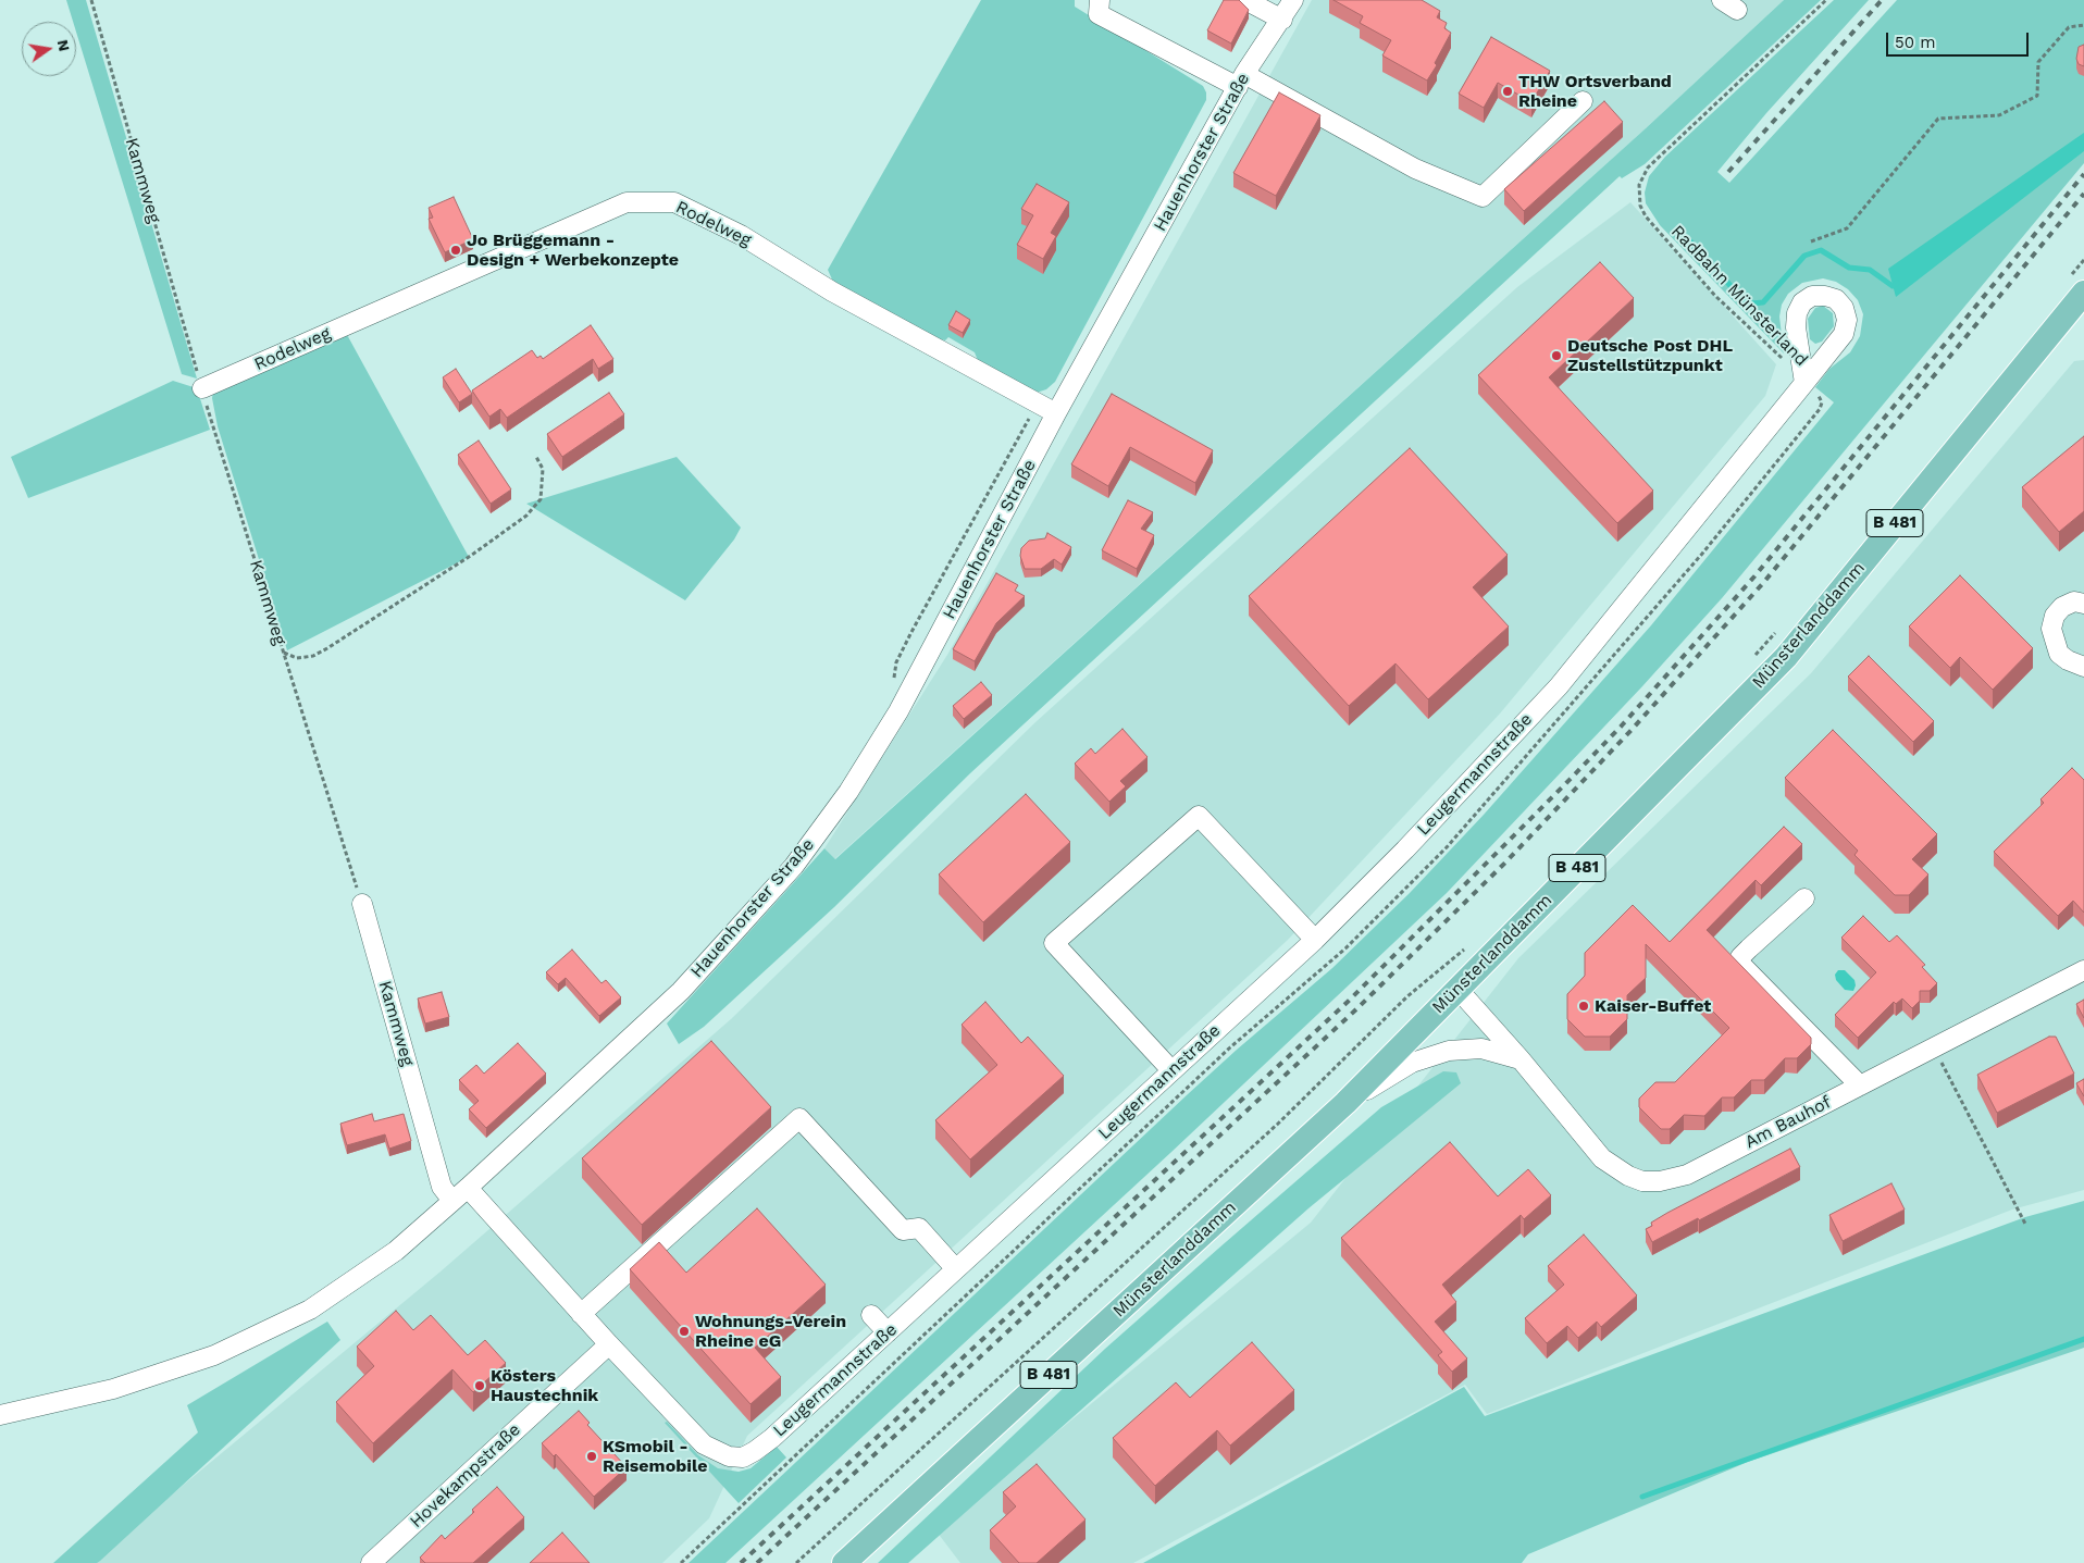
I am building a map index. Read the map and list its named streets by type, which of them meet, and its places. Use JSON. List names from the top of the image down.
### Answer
{
  "streets": {
    "main road": ["B 481", "Münsterlanddamm"],
    "street": [
      "Hauenhorster Straße",
      "Kammweg",
      "Rodelweg",
      "Leugermannstraße",
      "Am Bauhof",
      "Hovekampstraße"
    ],
    "path": ["RadBahn Münsterland"]
  },
  "crossings": [
    ["Hauenhorster Straße", "Kammweg"],
    ["Hauenhorster Straße", "Rodelweg"],
    ["Hauenhorster Straße", "Leugermannstraße"],
    ["Kammweg", "Rodelweg"],
    ["RadBahn Münsterland", "Leugermannstraße"],
    ["Münsterlanddamm", "Am Bauhof"],
    ["Leugermannstraße", "Hovekampstraße"]
  ],
  "places": [
    "THW Ortsverband Rheine",
    "Jo Brüggemann - Design + Werbekonzepte",
    "Deutsche Post DHL Zustellstützpunkt",
    "Kaiser-Buffet",
    "Wohnungs-Verein Rheine eG",
    "Kösters Haustechnik",
    "KSmobil - Reisemobile"
  ],
  "scale_bar": "50 m",
  "north": "right"
}
